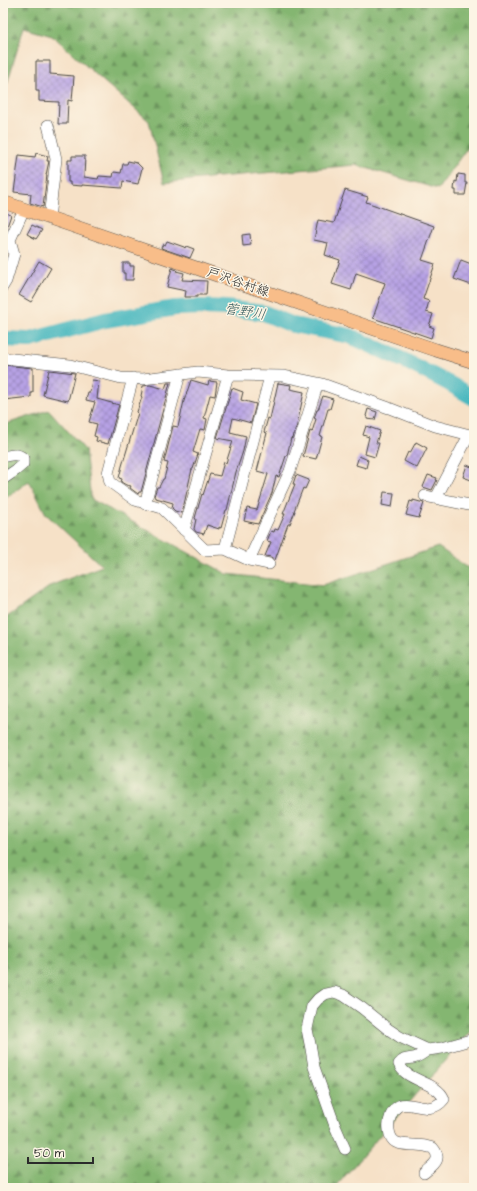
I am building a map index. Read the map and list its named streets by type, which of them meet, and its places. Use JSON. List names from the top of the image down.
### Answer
{
  "streets": {
    "main road": ["戸沢谷村線"]
  },
  "water": ["菅野川"],
  "scale_bar": "50 m"
}
